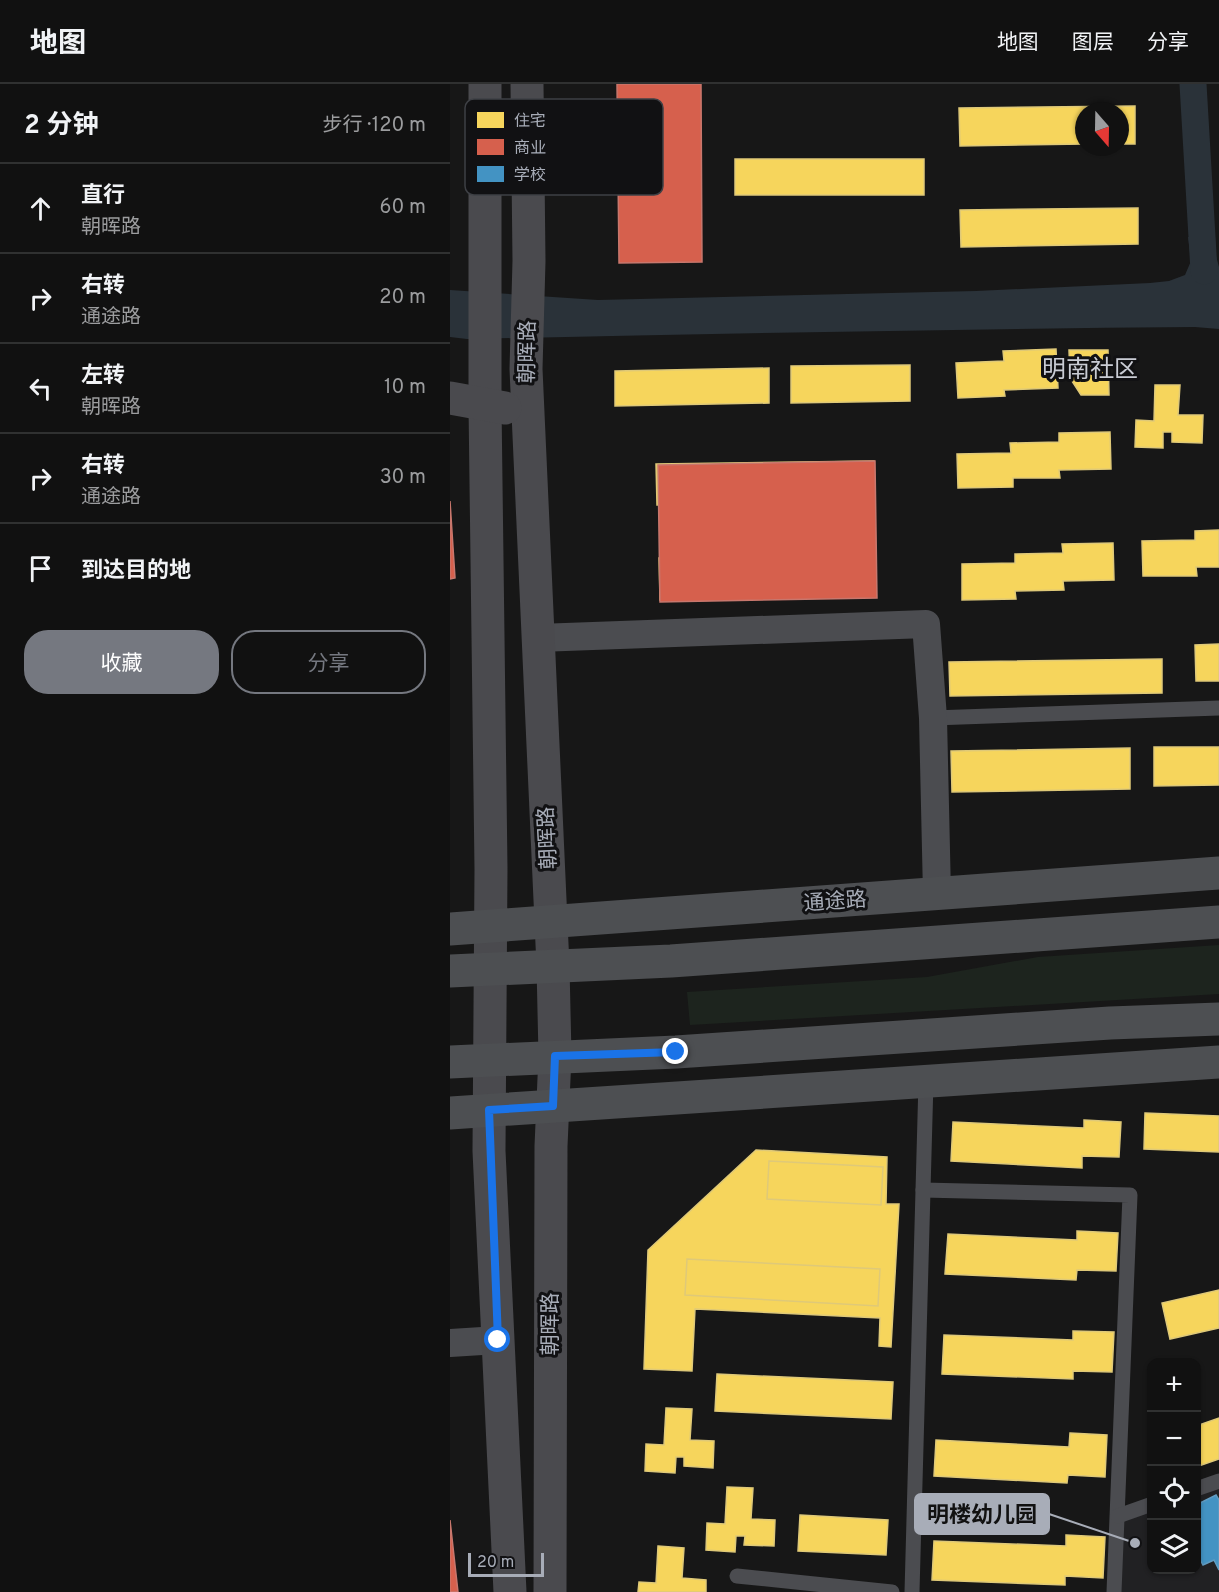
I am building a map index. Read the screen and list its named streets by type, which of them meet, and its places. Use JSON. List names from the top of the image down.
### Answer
{
  "streets": {
    "main road": ["朝晖路", "通途路"]
  },
  "crossings": [
    ["朝晖路", "通途路"]
  ],
  "districts": ["明南社区"],
  "places": ["明楼幼儿园"],
  "legend": ["住宅", "商业", "学校"],
  "scale_bar": "20 m",
  "north": "bottom",
  "page": {
    "header": "地图",
    "nav": ["地图", "图层", "分享"],
    "heading": ["2 分钟", "步行 · 120 m"],
    "list": [
      ["直行", "朝晖路", "60 m"],
      ["右转", "通途路", "20 m"],
      ["左转", "朝晖路", "10 m"],
      ["右转", "通途路", "30 m"],
      "到达目的地"
    ],
    "buttons": ["收藏", "分享"],
    "map_buttons": ["+", "−"],
    "scale": "20 m"
  }
}
